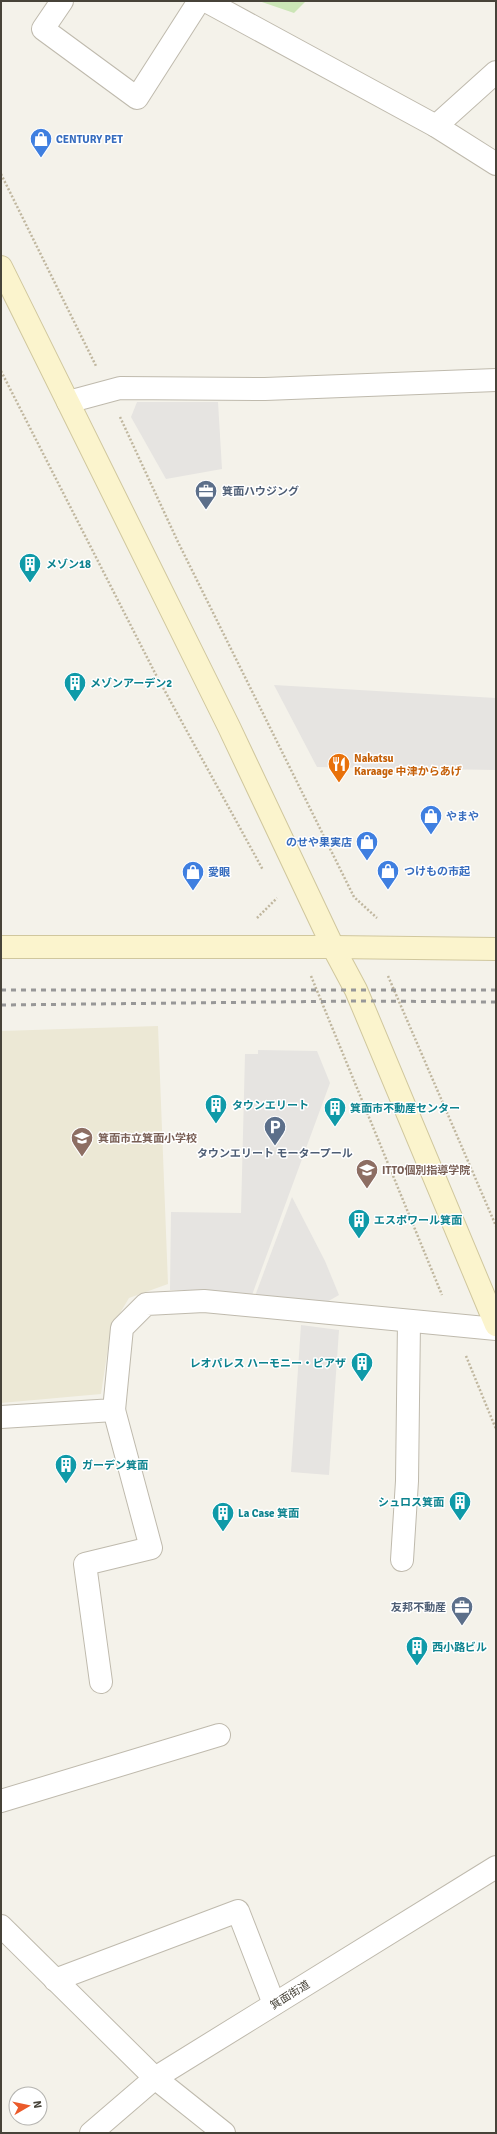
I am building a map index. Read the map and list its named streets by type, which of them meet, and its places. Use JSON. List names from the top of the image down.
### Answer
{
  "streets": {
    "street": ["箕面街道"]
  },
  "places": {
    "shop": [
      "CENTURY PET",
      "やまや",
      "のせや果実店",
      "つけもの市起",
      "愛眼"
    ],
    "office": ["箕面ハウジング", "友邦不動産"],
    "building": [
      "メゾン18",
      "メゾンアーデン2",
      "タウンエリート",
      "箕面市不動産センター",
      "エスポワール箕面",
      "レオパレス ハーモニー・ピアザ",
      "ガーデン箕面",
      "シュロス箕面",
      "La Case 箕面",
      "西小路ビル"
    ],
    "restaurant": ["Nakatsu Karaage 中津からあげ"],
    "parking": ["タウンエリート モータープール"],
    "school or university": ["箕面市立箕面小学校", "ITTO個別指導学院"]
  },
  "north": "right"
}
